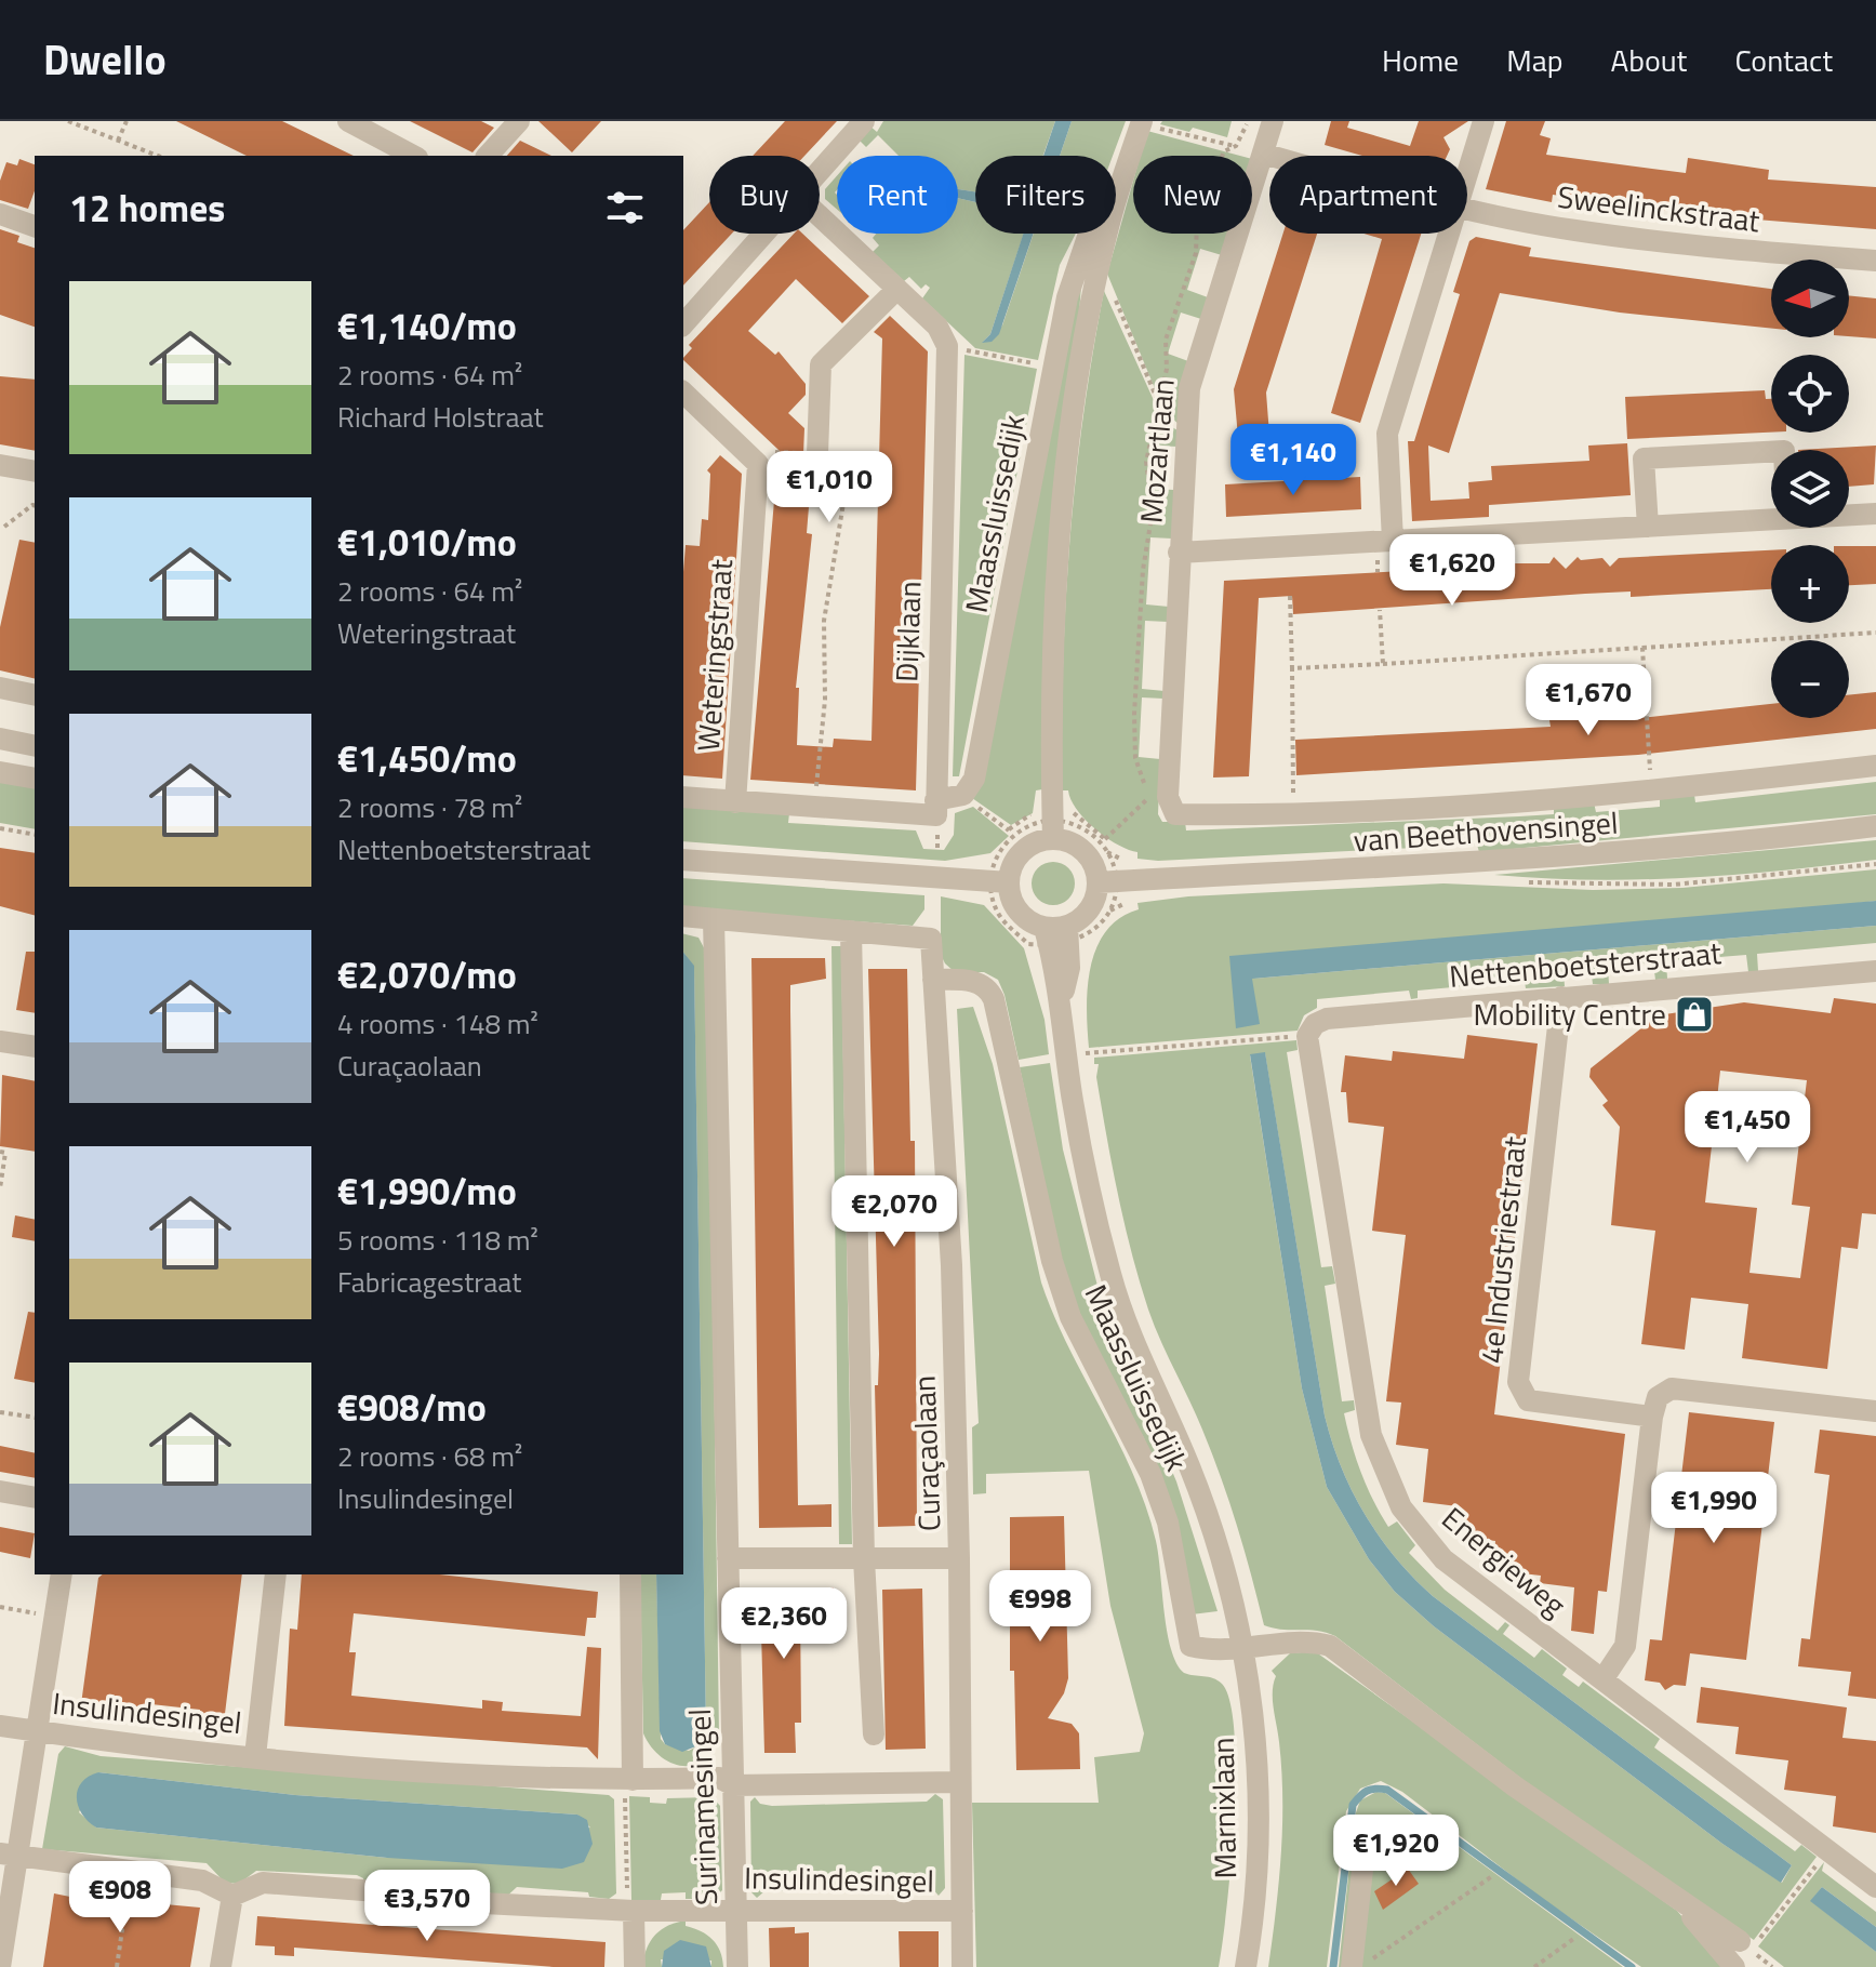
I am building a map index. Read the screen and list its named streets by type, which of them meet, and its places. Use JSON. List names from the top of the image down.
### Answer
{
  "streets": {
    "street": [
      "Sweelinckstraat",
      "Mozartlaan",
      "Maassluissedijk",
      "Dijklaan",
      "Weteringstraat",
      "van Beethovensingel",
      "Nettenboetsterstraat",
      "4e Industriestraat",
      "Curaçaolaan",
      "Energieweg",
      "Insulindesingel",
      "Surinamesingel",
      "Marnixlaan"
    ]
  },
  "crossings": [
    ["Sweelinckstraat", "Mozartlaan"],
    ["Mozartlaan", "van Beethovensingel"],
    ["Maassluissedijk", "Dijklaan"],
    ["Maassluissedijk", "van Beethovensingel"],
    ["Maassluissedijk", "Curaçaolaan"],
    ["Maassluissedijk", "Marnixlaan"],
    ["Nettenboetsterstraat", "4e Industriestraat"],
    ["Nettenboetsterstraat", "Energieweg"],
    ["Curaçaolaan", "Insulindesingel"],
    ["Insulindesingel", "Surinamesingel"]
  ],
  "places": {
    "shop": ["Mobility Centre"]
  },
  "north": "left",
  "page": {
    "header": "Dwello",
    "nav": [
      "Home",
      "Map",
      "About",
      "Contact"
    ],
    "chip": [
      "Buy",
      "Rent",
      "Filters",
      "New",
      "Apartment"
    ],
    "heading": "12 homes",
    "map_buttons": ["+", "−"],
    "list": [
      {
        "name": "€1,140/mo",
        "note": "2 rooms · 64 m² · Richard Holstraat"
      },
      {
        "name": "€1,010/mo",
        "note": "2 rooms · 64 m² · Weteringstraat"
      },
      {
        "name": "€1,450/mo",
        "note": "2 rooms · 78 m² · Nettenboetsterstraat"
      },
      {
        "name": "€2,070/mo",
        "note": "4 rooms · 148 m² · Curaçaolaan"
      },
      {
        "name": "€1,990/mo",
        "note": "5 rooms · 118 m² · Fabricagestraat"
      },
      {
        "name": "€908/mo",
        "note": "2 rooms · 68 m² · Insulindesingel"
      }
    ],
    "price": [
      "€1,140",
      "€1,010",
      "€1,620",
      "€1,670",
      "€1,450",
      "€2,070",
      "€1,990",
      "€998",
      "€2,360",
      "€1,920",
      "€908",
      "€3,570"
    ]
  }
}
